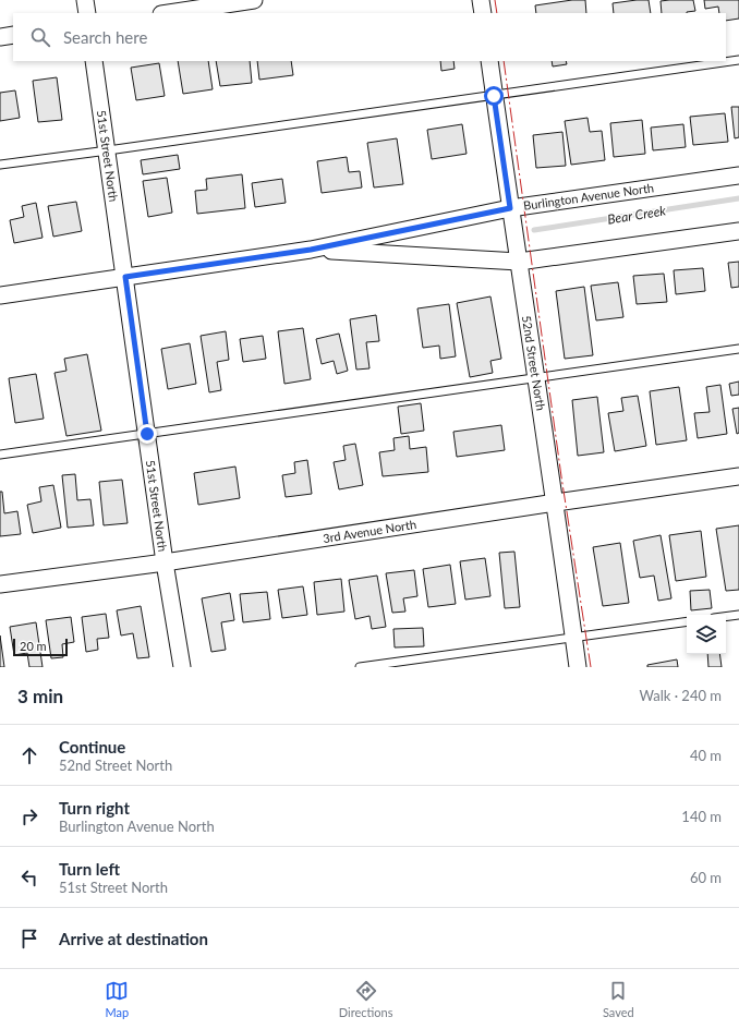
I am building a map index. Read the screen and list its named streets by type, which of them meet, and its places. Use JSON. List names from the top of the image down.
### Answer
{
  "streets": {
    "street": [
      "51st Street North",
      "Burlington Avenue North",
      "52nd Street North",
      "3rd Avenue North"
    ]
  },
  "crossings": [
    ["51st Street North", "Burlington Avenue North"],
    ["51st Street North", "3rd Avenue North"],
    ["Burlington Avenue North", "52nd Street North"],
    ["52nd Street North", "3rd Avenue North"]
  ],
  "water": ["Bear Creek"],
  "scale_bar": "20 m",
  "page": {
    "search": "Search here",
    "scale": "20 m",
    "heading": ["3 min", "Walk · 240 m"],
    "list": [
      ["Continue", "52nd Street North", "40 m"],
      ["Turn right", "Burlington Avenue North", "140 m"],
      ["Turn left", "51st Street North", "60 m"],
      "Arrive at destination"
    ],
    "nav": ["Map", "Directions", "Saved"]
  }
}
